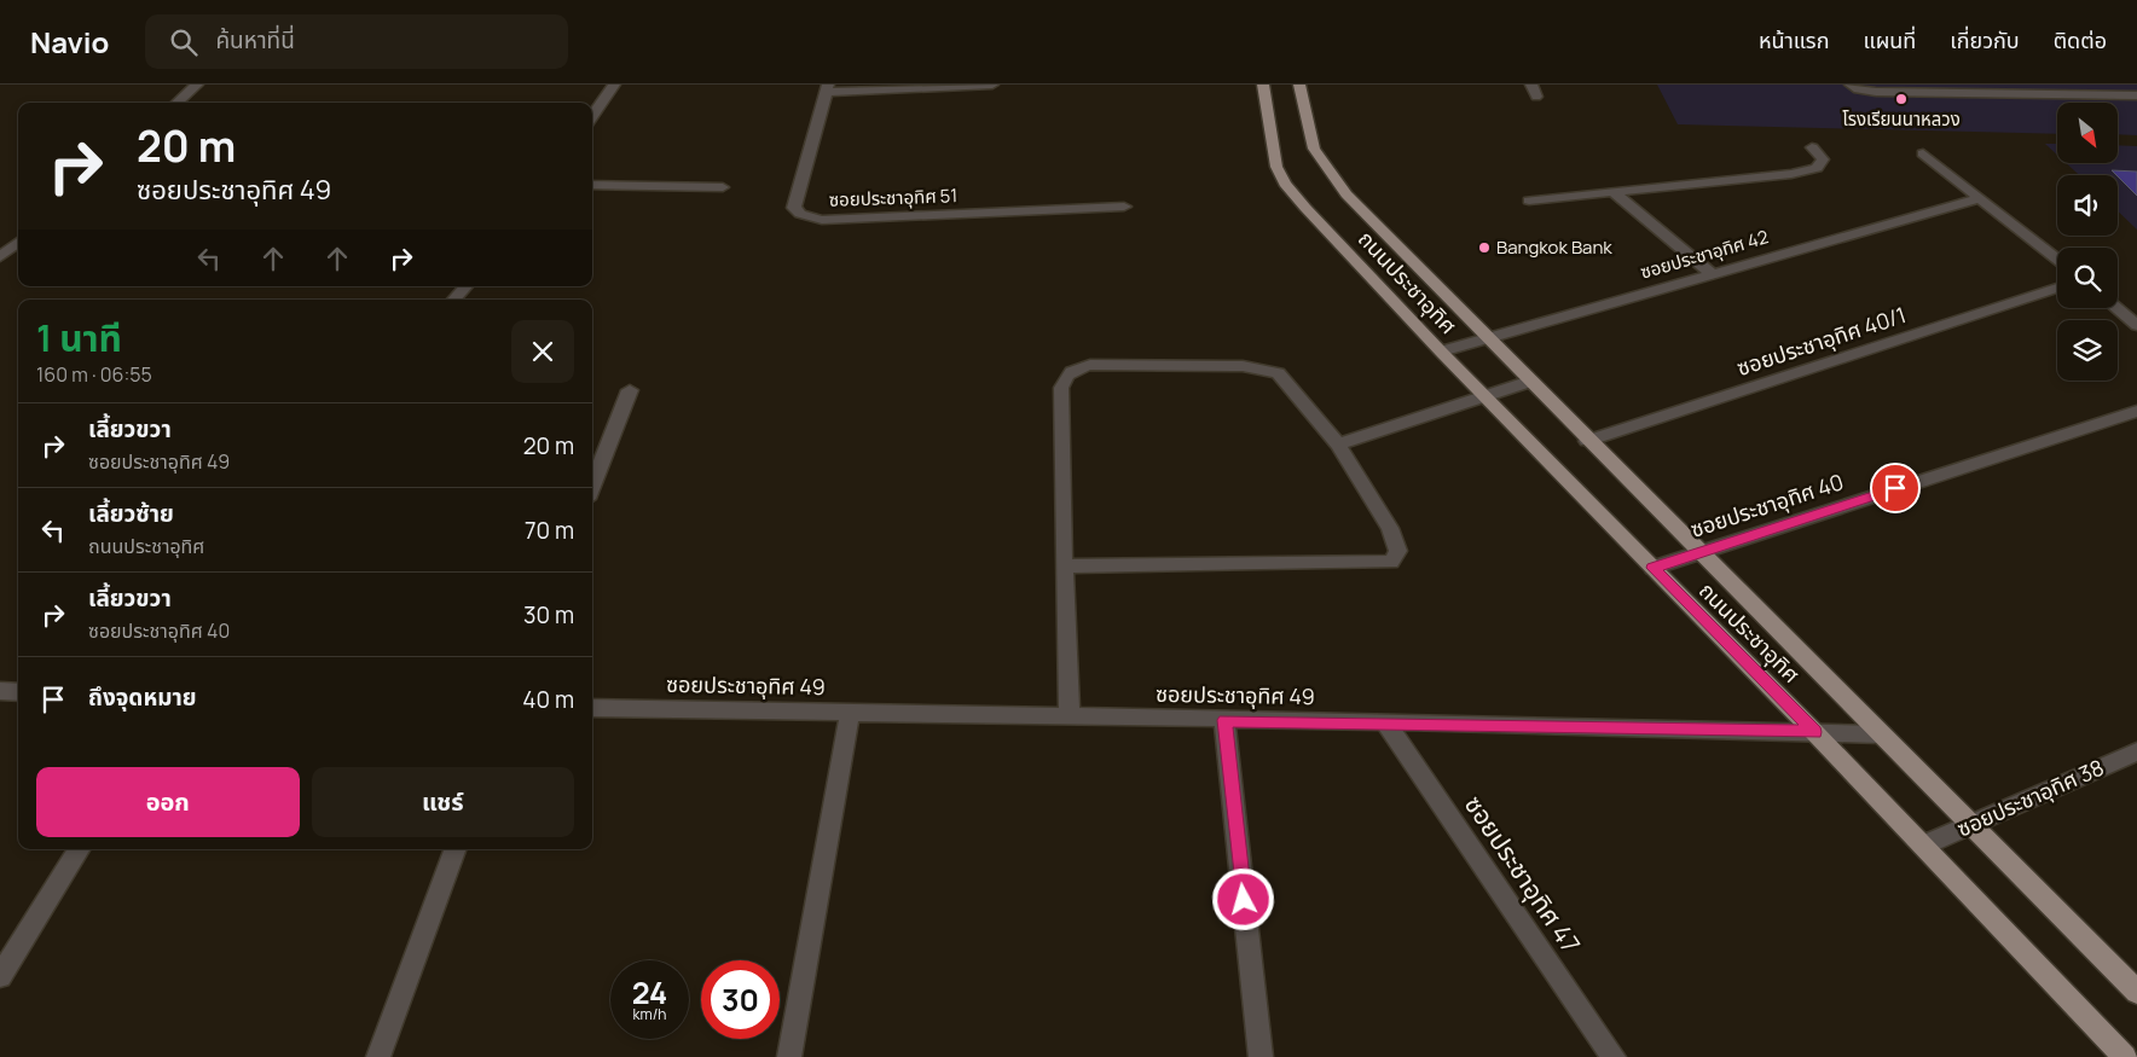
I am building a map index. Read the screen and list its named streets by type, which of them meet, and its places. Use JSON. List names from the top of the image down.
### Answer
{
  "streets": {
    "main road": ["ถนนประชาอุทิศ"],
    "street": [
      "ซอยประชาอุทิศ 51",
      "ซอยประชาอุทิศ 42",
      "ซอยประชาอุทิศ 40/1",
      "ซอยประชาอุทิศ 40",
      "ซอยประชาอุทิศ 49",
      "ซอยประชาอุทิศ 38",
      "ซอยประชาอุทิศ 47"
    ]
  },
  "crossings": [
    ["ซอยประชาอุทิศ 42", "ถนนประชาอุทิศ"],
    ["ถนนประชาอุทิศ", "ซอยประชาอุทิศ 40/1"],
    ["ถนนประชาอุทิศ", "ซอยประชาอุทิศ 40"],
    ["ถนนประชาอุทิศ", "ซอยประชาอุทิศ 49"],
    ["ถนนประชาอุทิศ", "ซอยประชาอุทิศ 38"],
    ["ซอยประชาอุทิศ 49", "ซอยประชาอุทิศ 47"]
  ],
  "places": ["โรงเรียนนาหลวง", "Bangkok Bank"],
  "north": "bottom right",
  "page": {
    "header": "Navio",
    "search": "ค้นหาที่นี่",
    "nav": [
      "หน้าแรก",
      "แผนที่",
      "เกี่ยวกับ",
      "ติดต่อ"
    ],
    "turn": ["20 m", "ซอยประชาอุทิศ 49"],
    "heading": ["1 นาที", "160 m · 06:55"],
    "list": [
      {
        "name": "เลี้ยวขวา",
        "note": "ซอยประชาอุทิศ 49",
        "value": "20 m"
      },
      {
        "name": "เลี้ยวซ้าย",
        "note": "ถนนประชาอุทิศ",
        "value": "70 m"
      },
      {
        "name": "เลี้ยวขวา",
        "note": "ซอยประชาอุทิศ 40",
        "value": "30 m"
      },
      {
        "name": "ถึงจุดหมาย",
        "value": "40 m"
      }
    ],
    "buttons": ["ออก", "แชร์"],
    "speed": "24 km/h",
    "limit": "30"
  }
}
